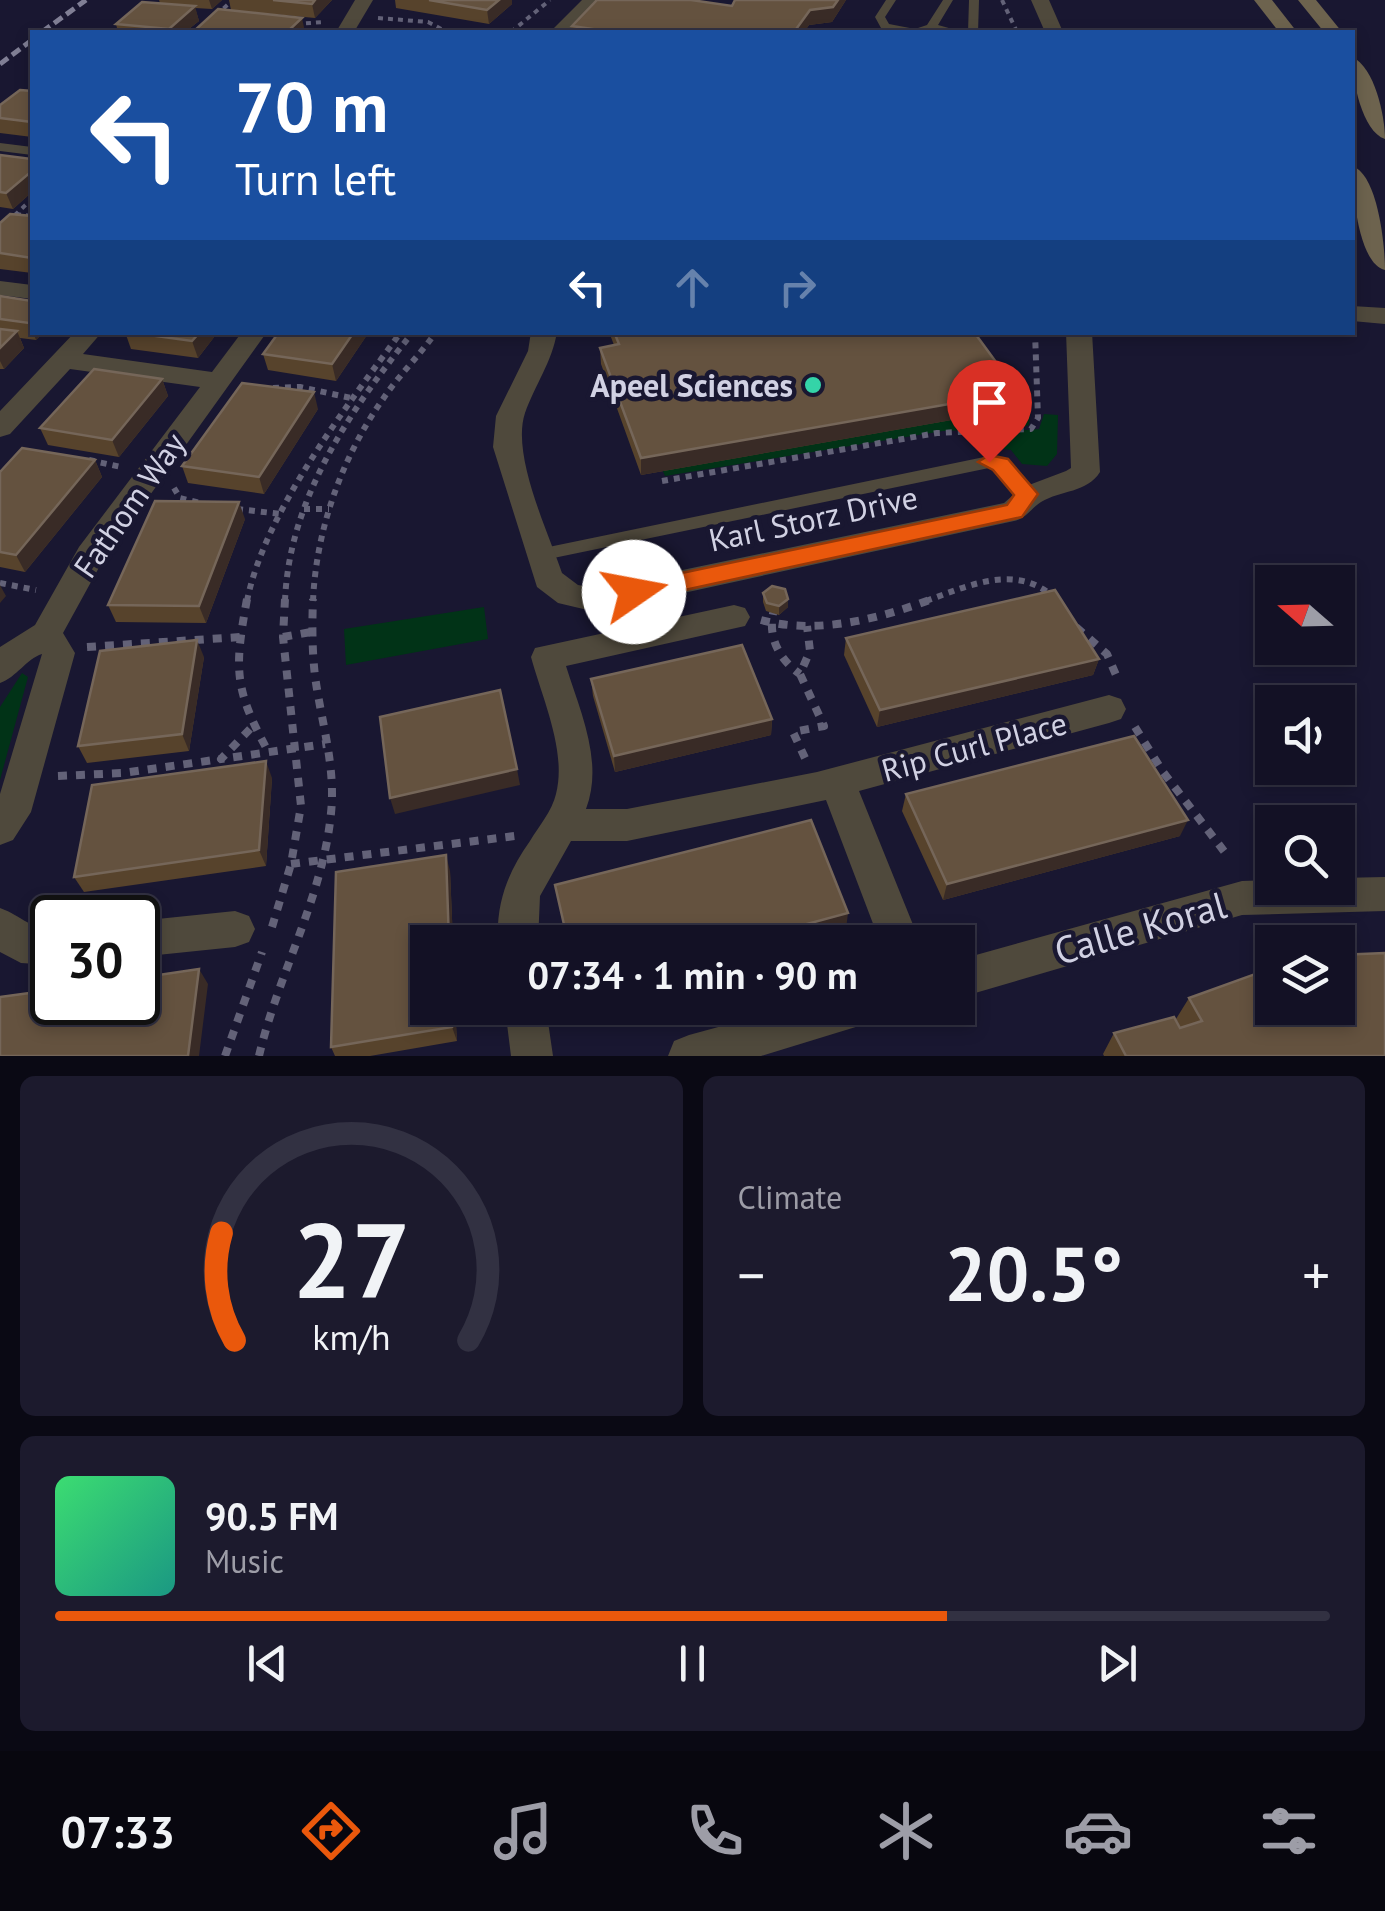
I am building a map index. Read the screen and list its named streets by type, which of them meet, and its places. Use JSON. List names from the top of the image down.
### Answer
{
  "streets": {
    "street": [
      "Fathom Way",
      "Karl Storz Drive",
      "Rip Curl Place",
      "Calle Koral"
    ]
  },
  "places": ["Apeel Sciences"],
  "north": "left",
  "page": {
    "turn": ["70 m", "Turn left"],
    "limit": "30",
    "trip": "07:34 · 1 min · 90 m",
    "tile": "Climate",
    "heat": ["−", "20.5°", "+"],
    "song": ["90.5 FM", "Music"],
    "tabs": "07:33",
    "gauge": ["27", "km/h"]
  }
}
